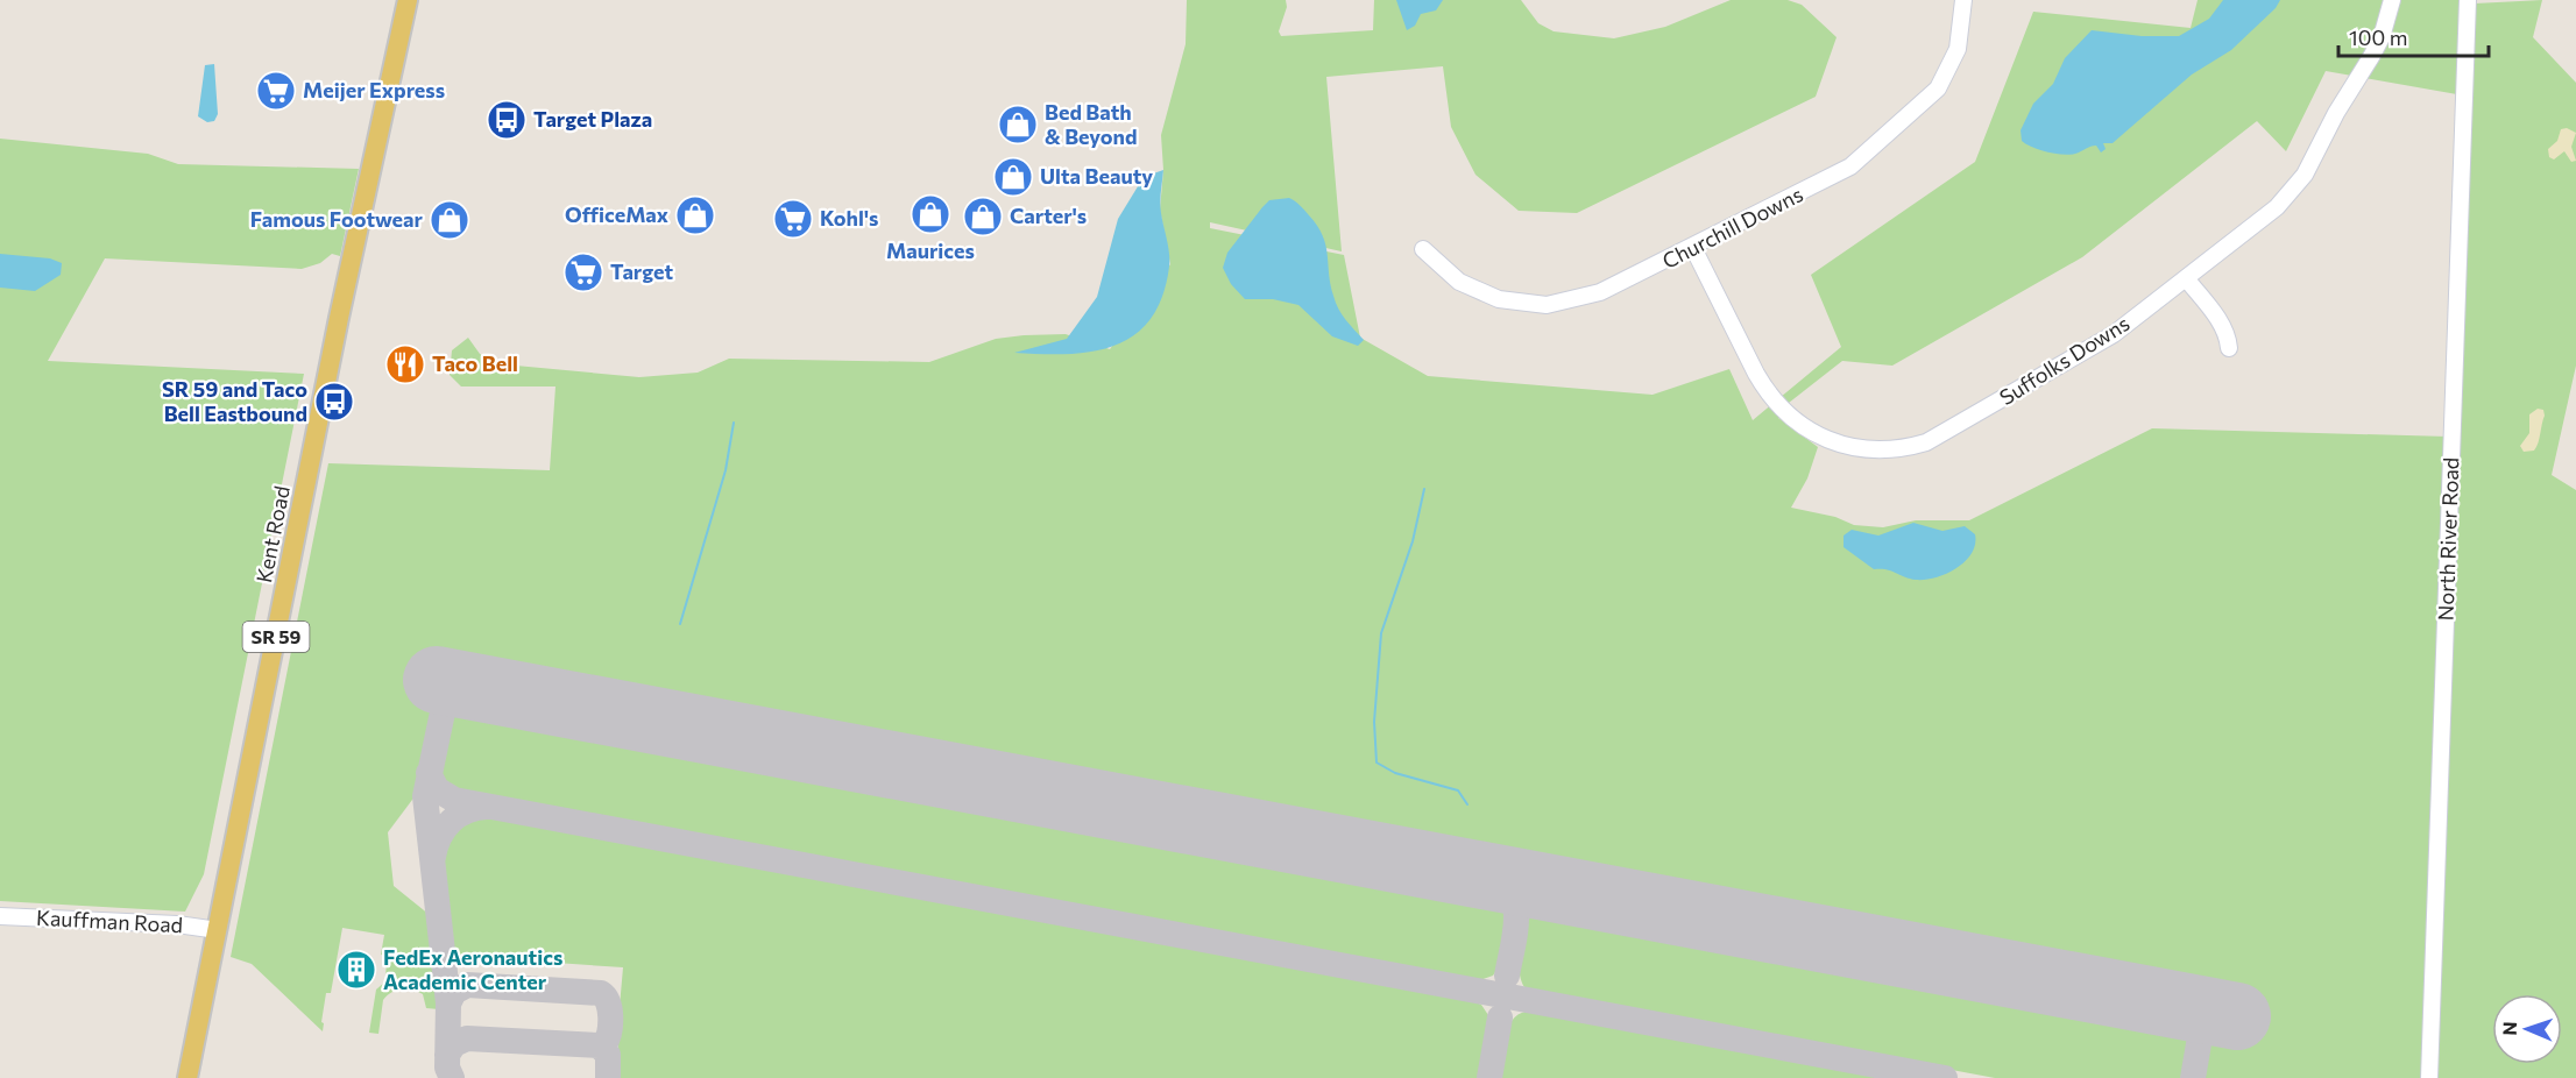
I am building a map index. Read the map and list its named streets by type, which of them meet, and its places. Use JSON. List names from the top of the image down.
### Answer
{
  "streets": {
    "main road": ["Kent Road", "SR 59"],
    "street": [
      "Churchill Downs",
      "Suffolks Downs",
      "North River Road",
      "Kauffman Road"
    ]
  },
  "crossings": [
    ["Churchill Downs", "Suffolks Downs"],
    ["Kent Road", "Kauffman Road"]
  ],
  "places": {
    "supermarket": ["Meijer Express", "Kohl's", "Target"],
    "bus stop": ["Target Plaza", "SR 59 and Taco Bell Eastbound"],
    "shop": [
      "Bed Bath & Beyond",
      "Ulta Beauty",
      "Maurices",
      "OfficeMax",
      "Carter's",
      "Famous Footwear"
    ],
    "restaurant": ["Taco Bell"],
    "building": ["FedEx Aeronautics Academic Center"]
  },
  "scale_bar": "100 m",
  "north": "left"
}
